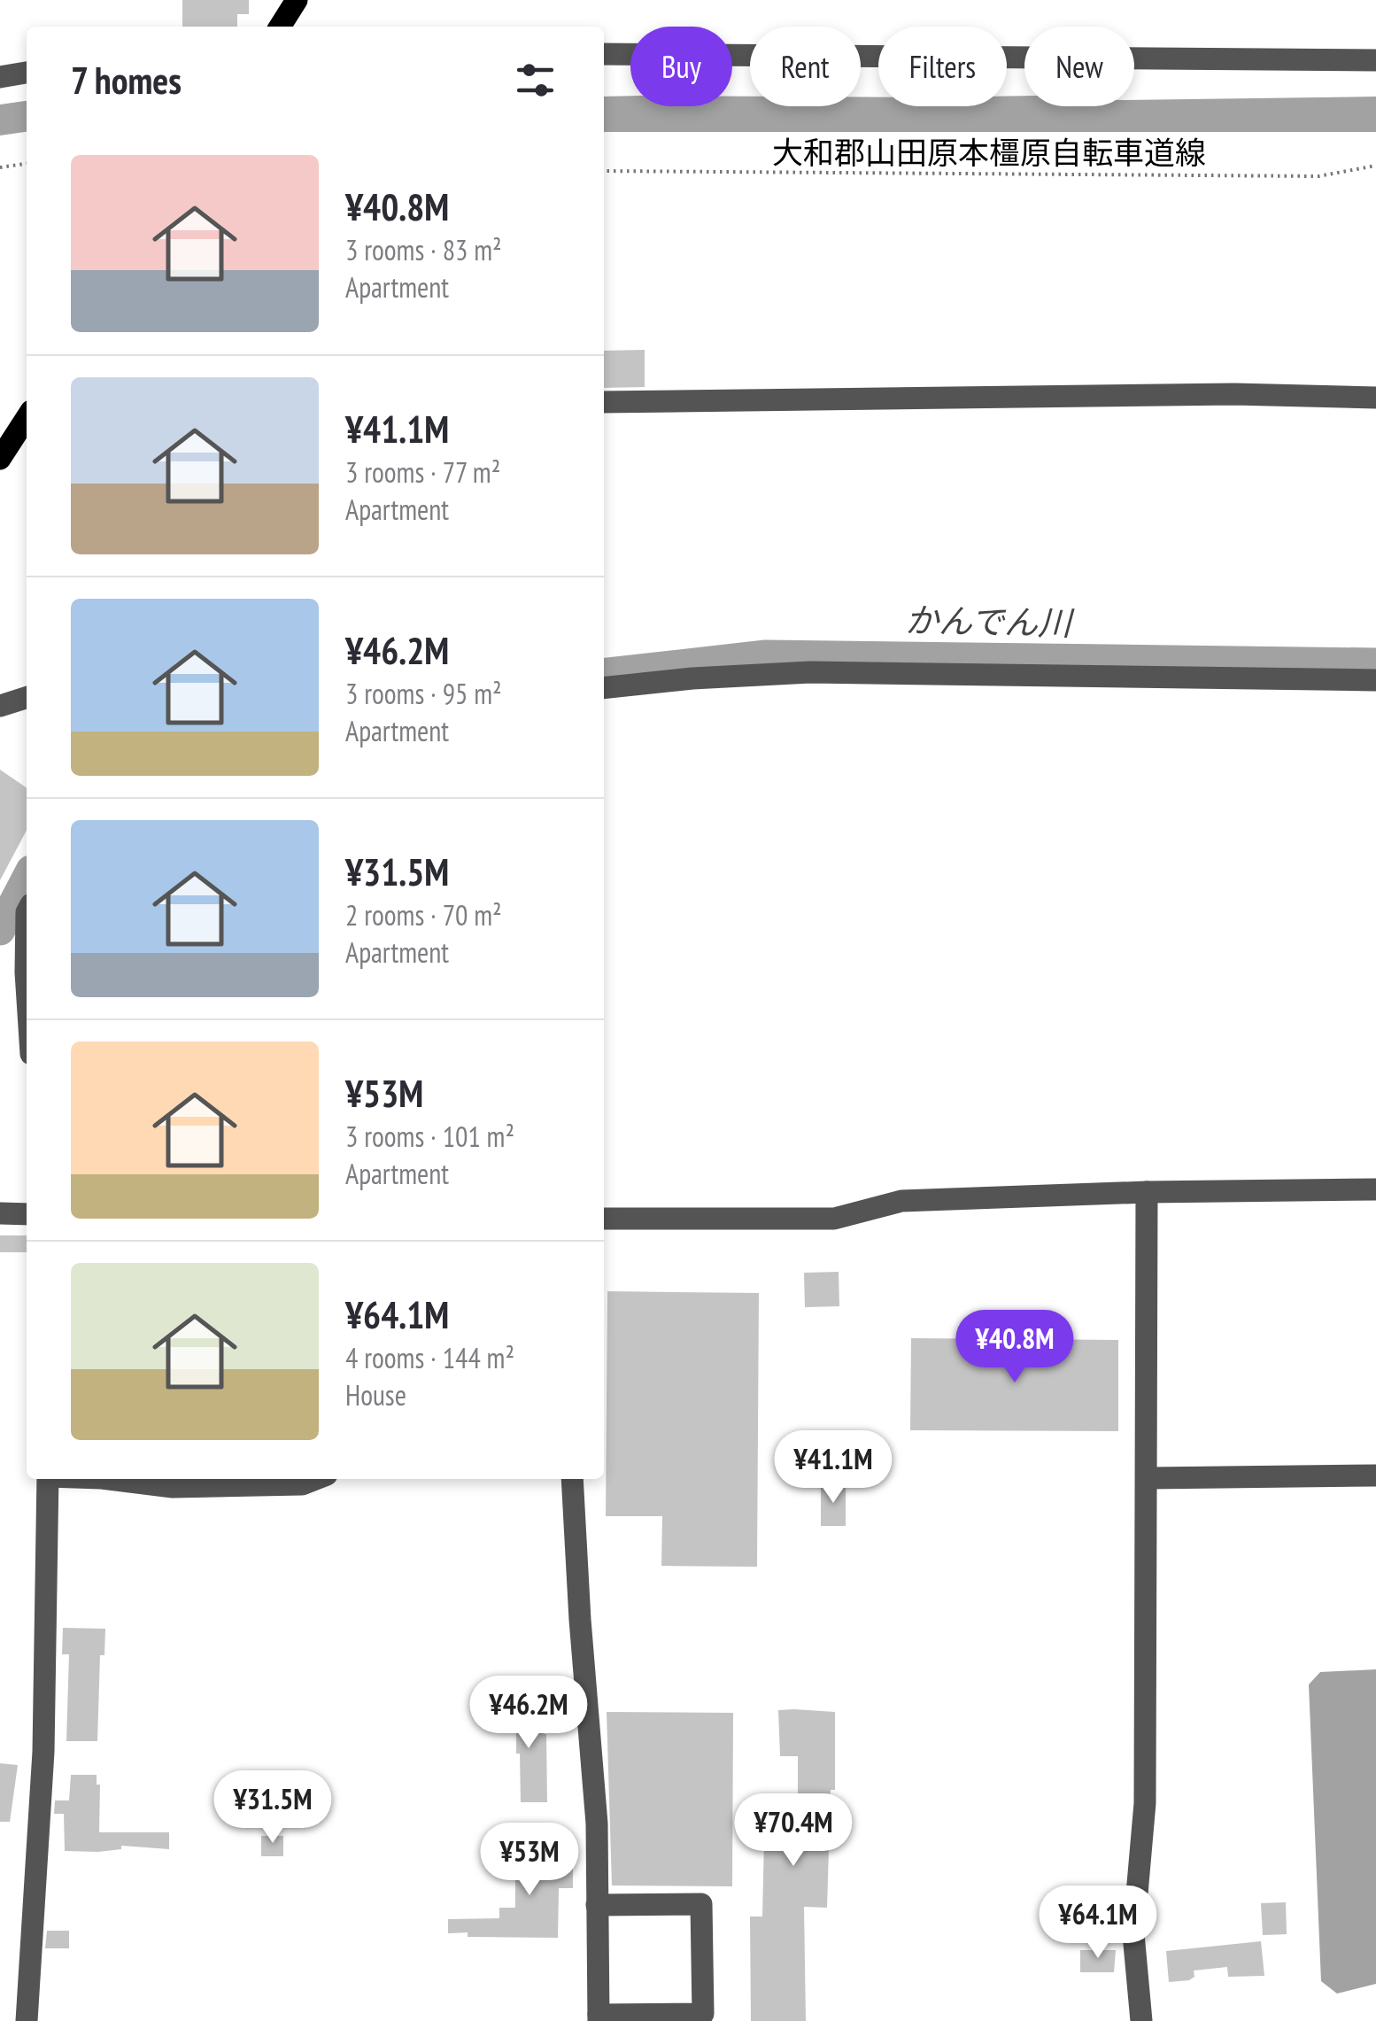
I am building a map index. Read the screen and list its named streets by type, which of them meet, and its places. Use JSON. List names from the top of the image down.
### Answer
{
  "streets": {
    "path": ["大和郡山田原本橿原自転車道線"]
  },
  "water": ["かんでん川"],
  "page": {
    "chip": [
      "Buy",
      "Rent",
      "Filters",
      "New"
    ],
    "heading": "7 homes",
    "list": [
      {
        "name": "¥40.8M",
        "note": "3 rooms · 83 m² · Apartment"
      },
      {
        "name": "¥41.1M",
        "note": "3 rooms · 77 m² · Apartment"
      },
      {
        "name": "¥46.2M",
        "note": "3 rooms · 95 m² · Apartment"
      },
      {
        "name": "¥31.5M",
        "note": "2 rooms · 70 m² · Apartment"
      },
      {
        "name": "¥53M",
        "note": "3 rooms · 101 m² · Apartment"
      },
      {
        "name": "¥64.1M",
        "note": "4 rooms · 144 m² · House"
      }
    ],
    "price": [
      "¥40.8M",
      "¥41.1M",
      "¥46.2M",
      "¥31.5M",
      "¥70.4M",
      "¥53M",
      "¥64.1M"
    ]
  }
}
